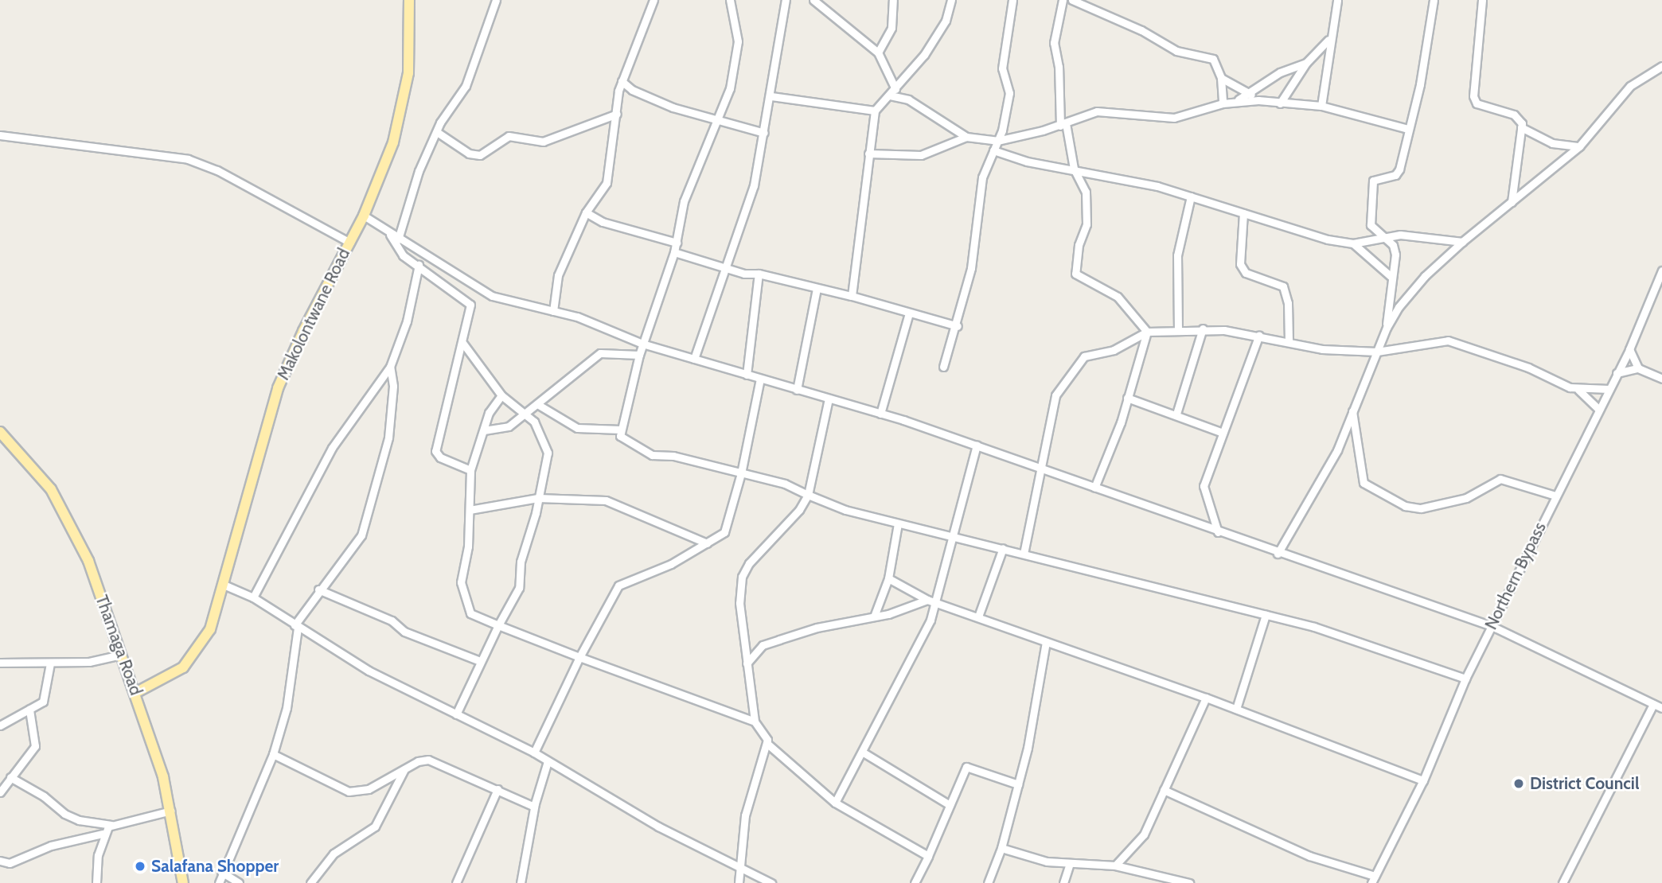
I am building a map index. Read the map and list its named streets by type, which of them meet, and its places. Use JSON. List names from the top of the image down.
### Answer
{
  "streets": {
    "main road": ["Makolontwane Road", "Thamaga Road"],
    "street": ["Northern Bypass"]
  },
  "crossings": [
    ["Makolontwane Road", "Thamaga Road"]
  ],
  "places": ["District Council", "Salafana Shopper"]
}
